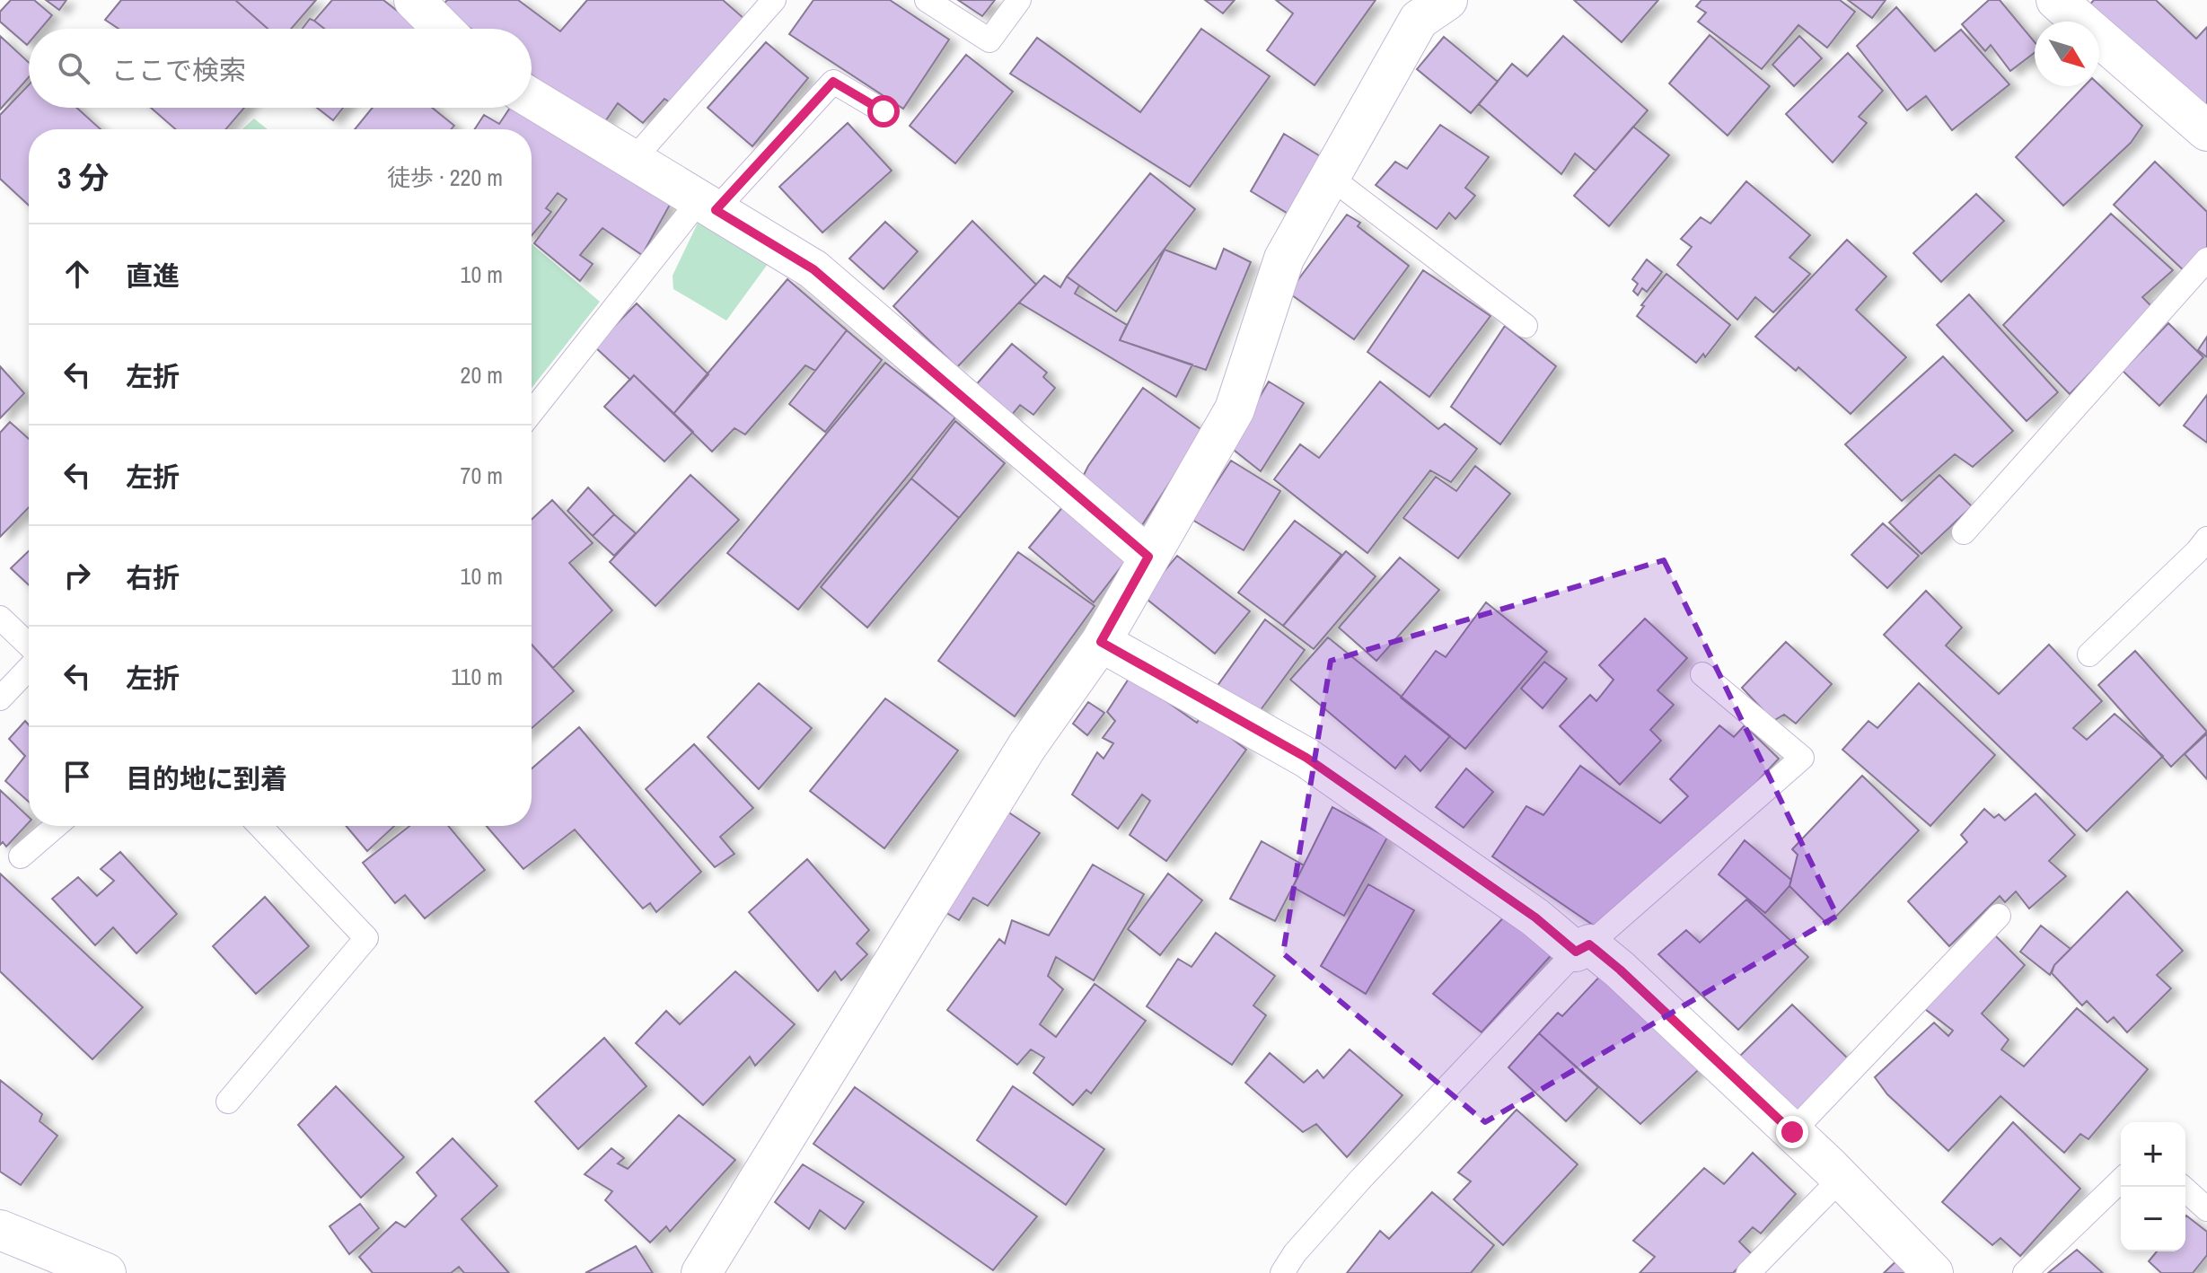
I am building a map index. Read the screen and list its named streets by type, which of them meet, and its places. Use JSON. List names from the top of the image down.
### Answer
{
  "north": "bottom right",
  "page": {
    "search": "ここで検索",
    "heading": ["3 分", "徒歩 · 220 m"],
    "list": [
      ["直進", "10 m"],
      ["左折", "20 m"],
      ["左折", "70 m"],
      ["右折", "10 m"],
      ["左折", "110 m"],
      "目的地に到着"
    ],
    "map_buttons": ["+", "−"]
  }
}
